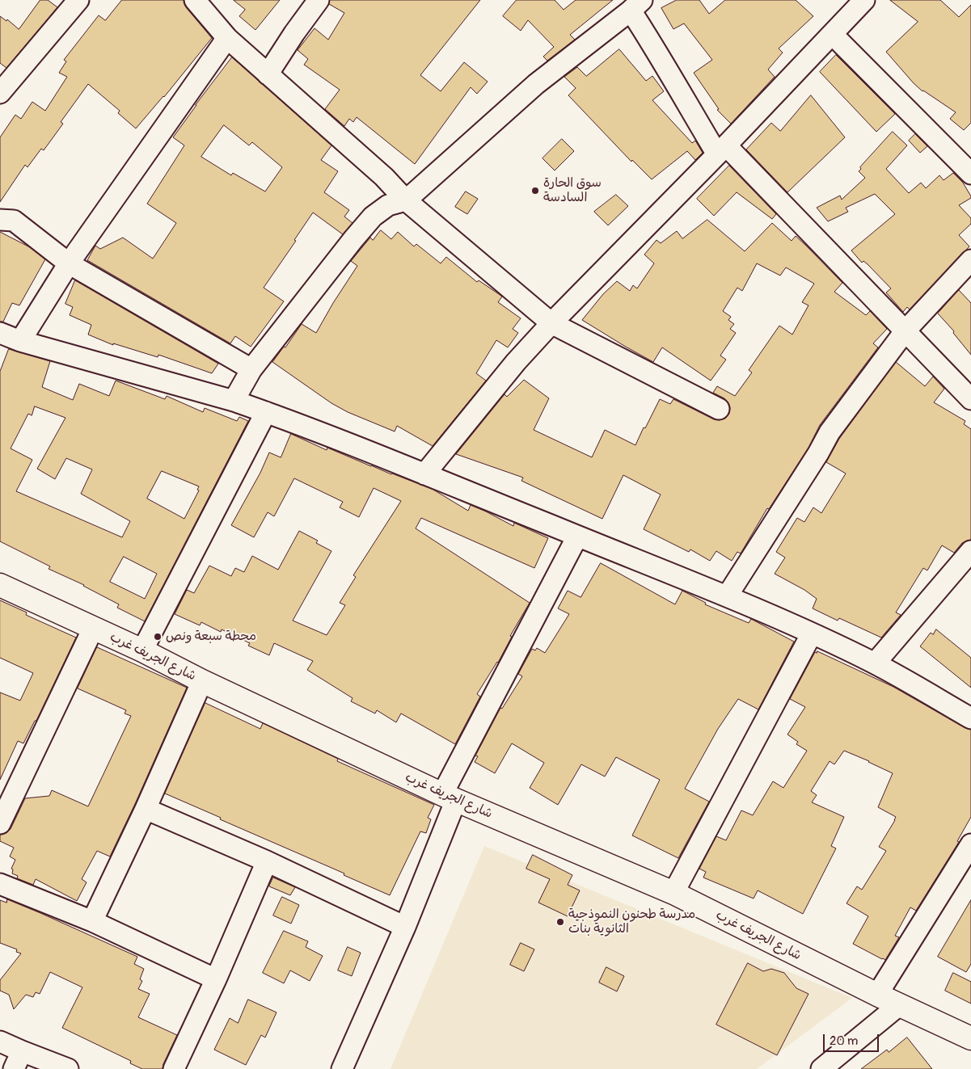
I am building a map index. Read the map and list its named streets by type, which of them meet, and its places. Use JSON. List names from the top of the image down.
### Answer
{
  "streets": {
    "street": ["شارع الجريف غرب"]
  },
  "places": ["سوق الحارة السادسة", "محطة سبعة ونص", "مدرسة طحنون النموذجية الثانوية بنات"],
  "scale_bar": "20 m"
}
